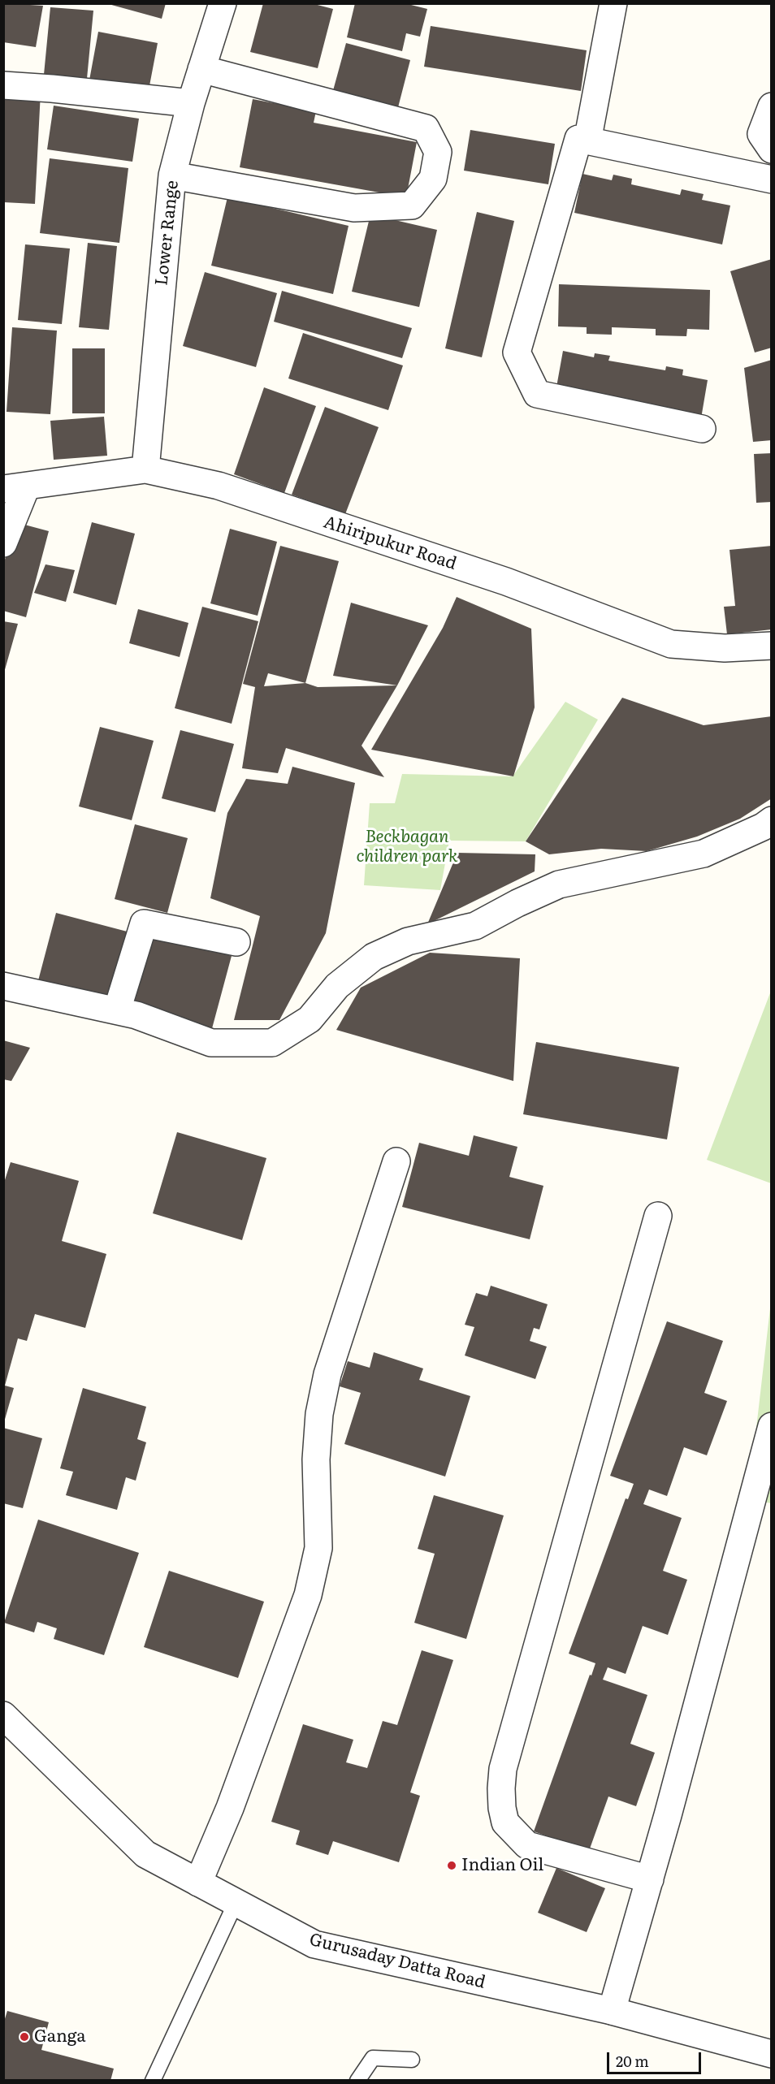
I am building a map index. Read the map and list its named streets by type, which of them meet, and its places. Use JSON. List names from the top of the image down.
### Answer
{
  "streets": {
    "street": ["Lower Range", "Ahiripukur Road", "Gurusaday Datta Road"]
  },
  "crossings": [
    ["Lower Range", "Ahiripukur Road"]
  ],
  "parks": ["Beckbagan children park"],
  "places": ["Indian Oil", "Ganga"],
  "scale_bar": "20 m"
}
